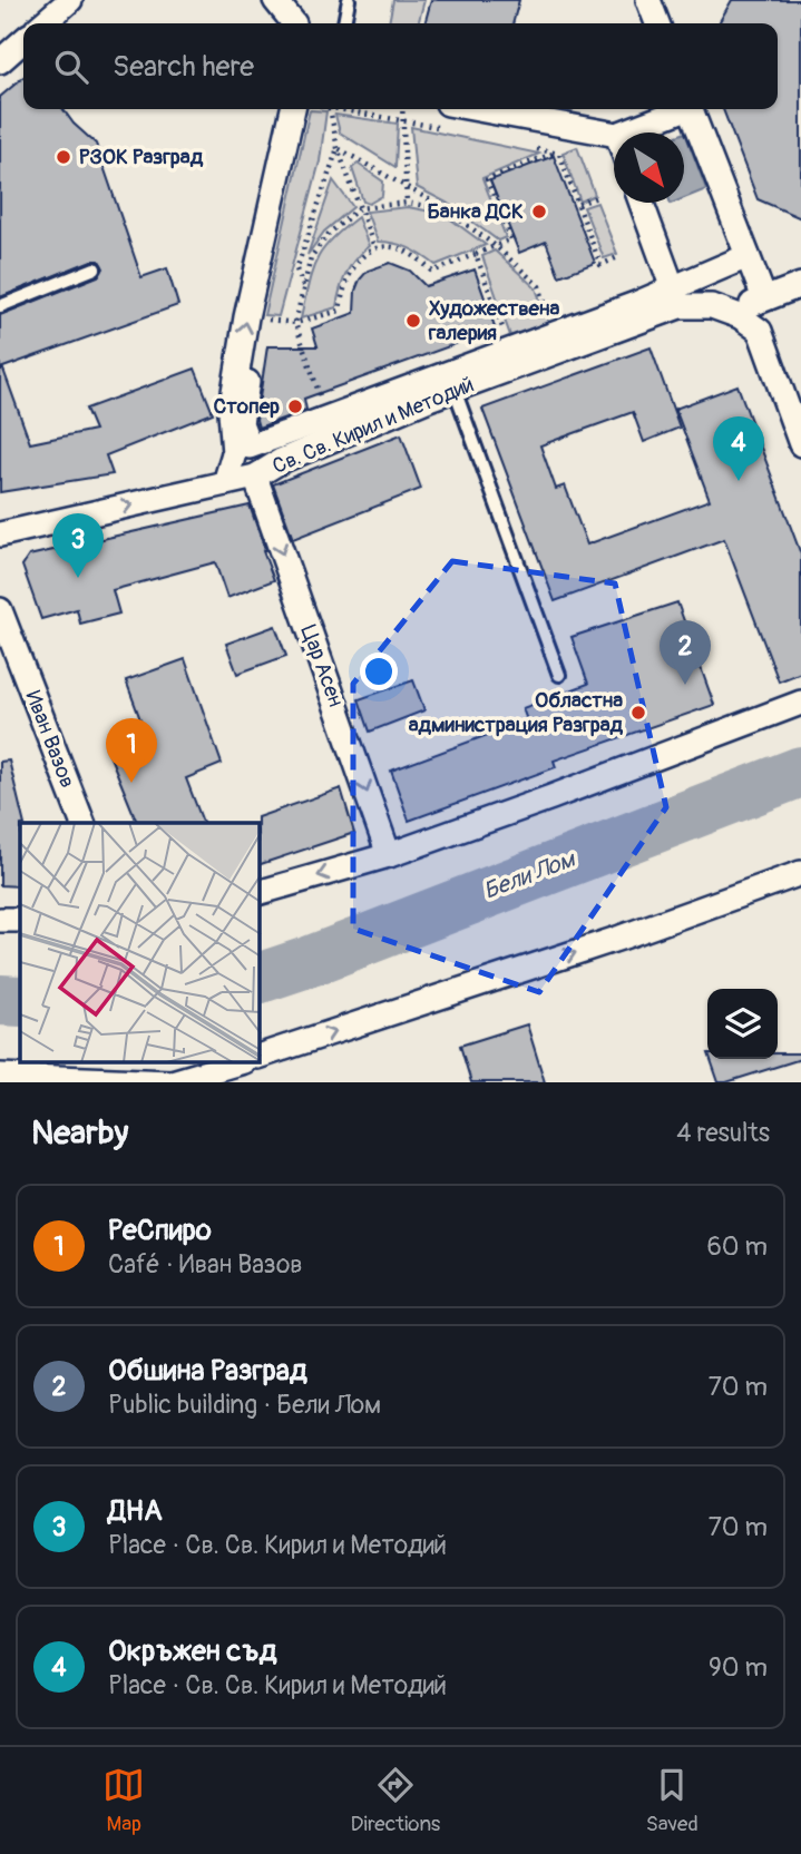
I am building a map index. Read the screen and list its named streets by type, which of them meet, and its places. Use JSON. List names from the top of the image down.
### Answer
{
  "streets": {
    "street": ["Св. Св. Кирил и Методий", "Цар Асен", "Иван Вазов"]
  },
  "crossings": [
    ["Св. Св. Кирил и Методий", "Цар Асен"]
  ],
  "one_way": ["Цар Асен"],
  "water": ["Бели Лом"],
  "places": [
    "РЗОК Разград",
    "Банка ДСК",
    "Художествена галерия",
    "Стопер",
    "Областна администрация Разград"
  ],
  "north": "bottom right",
  "page": {
    "search": "Search here",
    "pins": [
      "4",
      "3",
      "2",
      "1"
    ],
    "heading": ["Nearby", "4 results"],
    "list": [
      {
        "mark": "1",
        "name": "РеСпиро",
        "note": "Café · Иван Вазов",
        "value": "60 m"
      },
      {
        "mark": "2",
        "name": "Обшина Разград",
        "note": "Public building · Бели Лом",
        "value": "70 m"
      },
      {
        "mark": "3",
        "name": "ДНА",
        "note": "Place · Св. Св. Кирил и Методий",
        "value": "70 m"
      },
      {
        "mark": "4",
        "name": "Окръжен съд",
        "note": "Place · Св. Св. Кирил и Методий",
        "value": "90 m"
      }
    ],
    "nav": ["Map", "Directions", "Saved"]
  }
}
